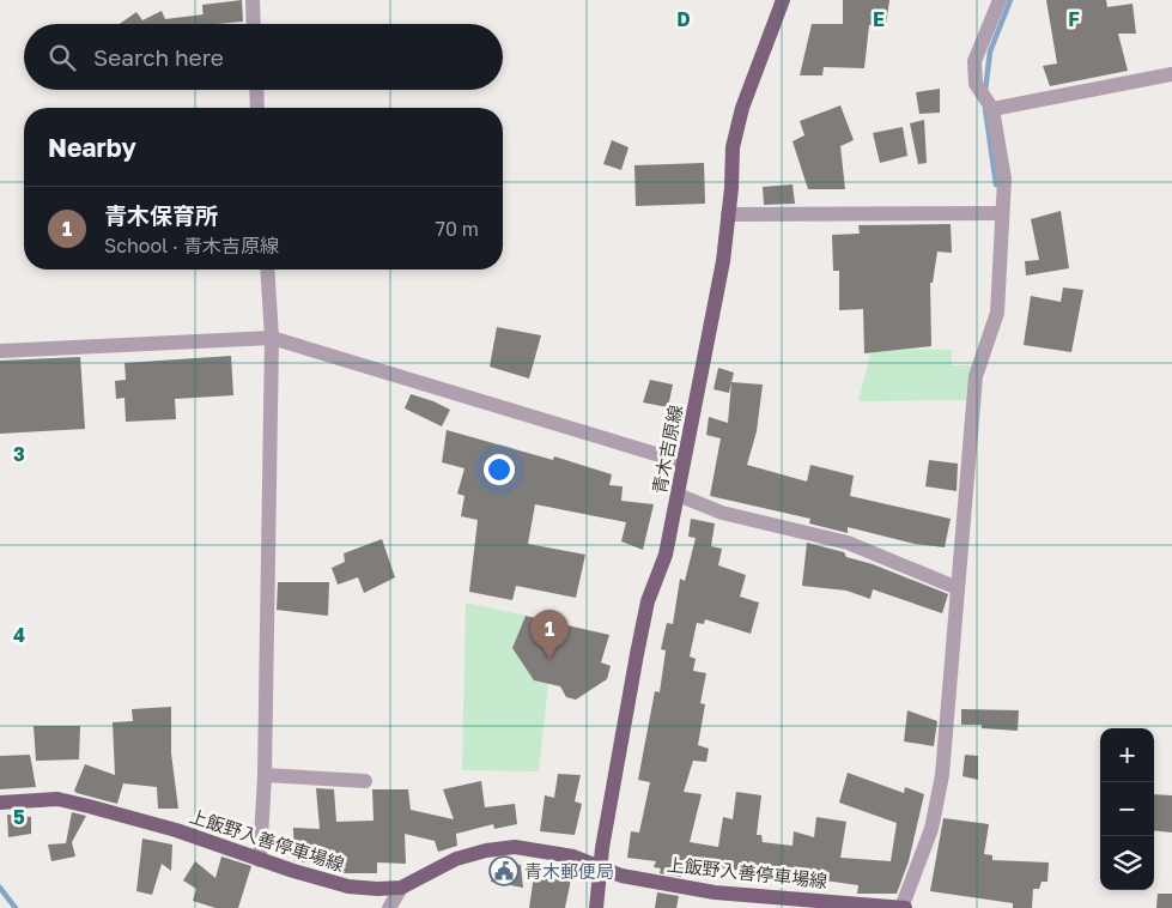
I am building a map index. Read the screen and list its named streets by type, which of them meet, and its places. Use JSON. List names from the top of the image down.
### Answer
{
  "streets": {
    "main road": ["青木吉原線", "上飯野入善停車場線"]
  },
  "crossings": [
    ["青木吉原線", "上飯野入善停車場線"]
  ],
  "places": {
    "public building": ["青木郵便局"]
  },
  "page": {
    "search": "Search here",
    "heading": "Nearby",
    "list": [
      {
        "mark": "1",
        "name": "青木保育所",
        "note": "School · 青木吉原線",
        "value": "70 m"
      }
    ],
    "pins": "1",
    "map_buttons": ["+", "−"]
  },
  "grid": {
    "columns": ["D", "E", "F"],
    "rows": ["3", "4", "5"]
  }
}
